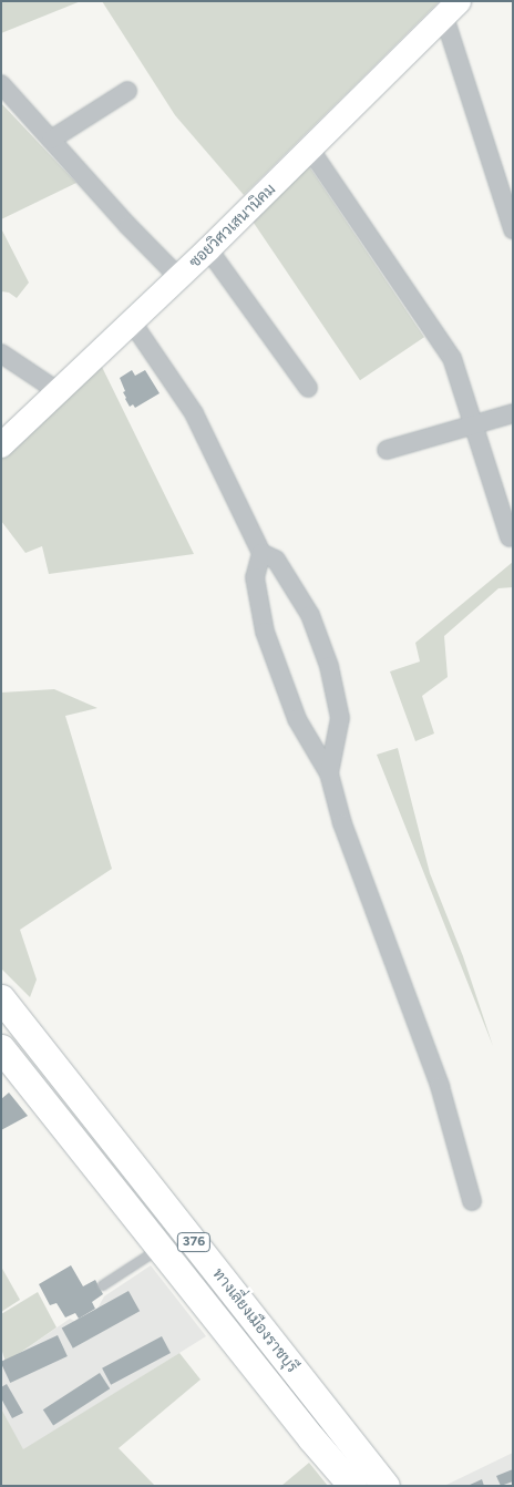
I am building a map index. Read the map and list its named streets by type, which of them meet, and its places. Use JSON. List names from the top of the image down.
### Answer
{
  "streets": {
    "main road": ["376", "ทางเลี่ยงเมืองราชบุรี"],
    "street": ["ซอยวิศวเสนานิคม"]
  }
}
